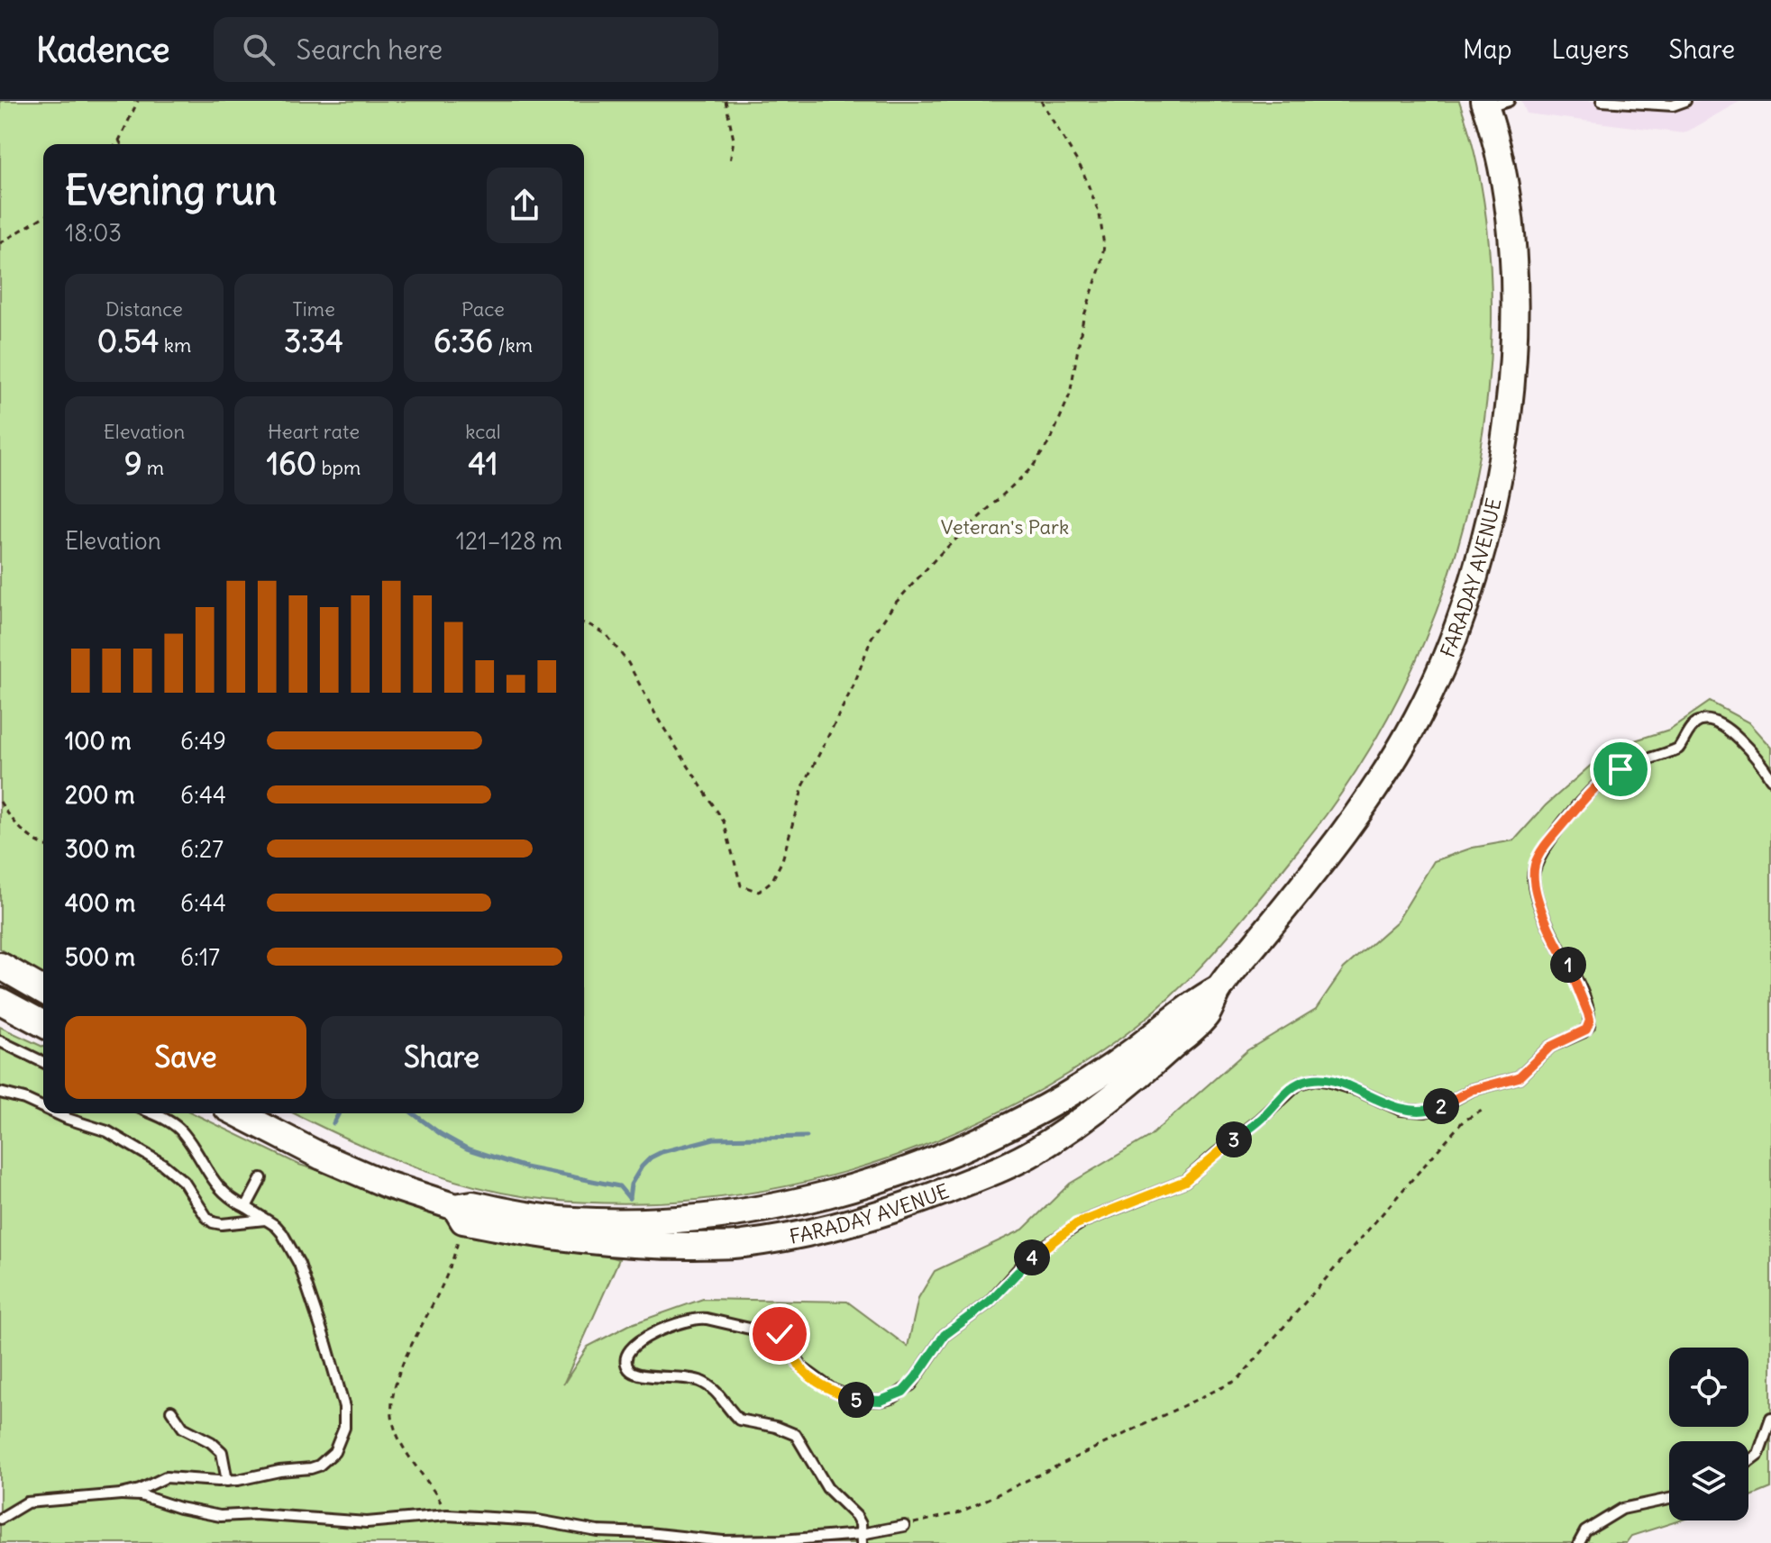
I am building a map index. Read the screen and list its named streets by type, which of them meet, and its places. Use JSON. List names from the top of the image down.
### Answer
{
  "streets": {
    "main road": ["FARADAY AVENUE"]
  },
  "parks": ["Veteran's Park"],
  "page": {
    "header": "Kadence",
    "search": "Search here",
    "nav": ["Map", "Layers", "Share"],
    "heading": ["Evening run", "18:03"],
    "stats": [
      ["Distance", "0.54 km"],
      ["Time", "3:34"],
      ["Pace", "6:36 /km"],
      ["Elevation", "9 m"],
      ["Heart rate", "160 bpm"],
      ["kcal", "41"]
    ],
    "chart": ["Elevation", "121–128 m"],
    "list": [
      {
        "name": "100 m",
        "note": "6:49"
      },
      {
        "name": "200 m",
        "note": "6:44"
      },
      {
        "name": "300 m",
        "note": "6:27"
      },
      {
        "name": "400 m",
        "note": "6:44"
      },
      {
        "name": "500 m",
        "note": "6:17"
      }
    ],
    "pins": [
      "1",
      "2",
      "3",
      "4",
      "5"
    ],
    "buttons": ["Save", "Share"]
  }
}
